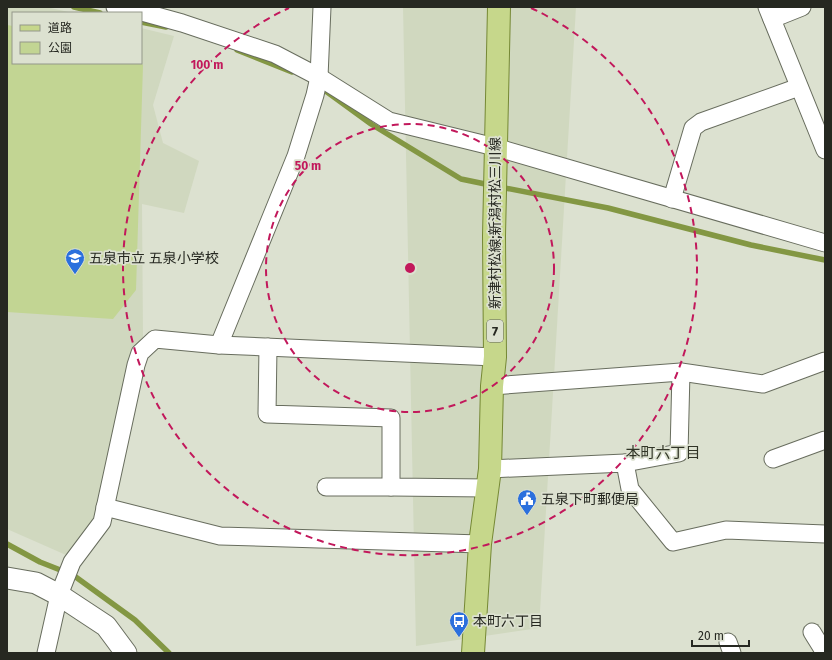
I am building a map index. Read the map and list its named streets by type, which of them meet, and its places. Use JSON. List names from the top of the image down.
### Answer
{
  "streets": {
    "main road": ["新津村松線;新潟村松三川線", "7"]
  },
  "districts": ["本町六丁目"],
  "places": {
    "school or university": ["五泉市立 五泉小学校"],
    "public building": ["五泉下町郵便局"],
    "bus stop": ["本町六丁目"]
  },
  "legend": ["道路", "公園"],
  "scale_bar": "20 m",
  "rings": ["100 m", "50 m"]
}
